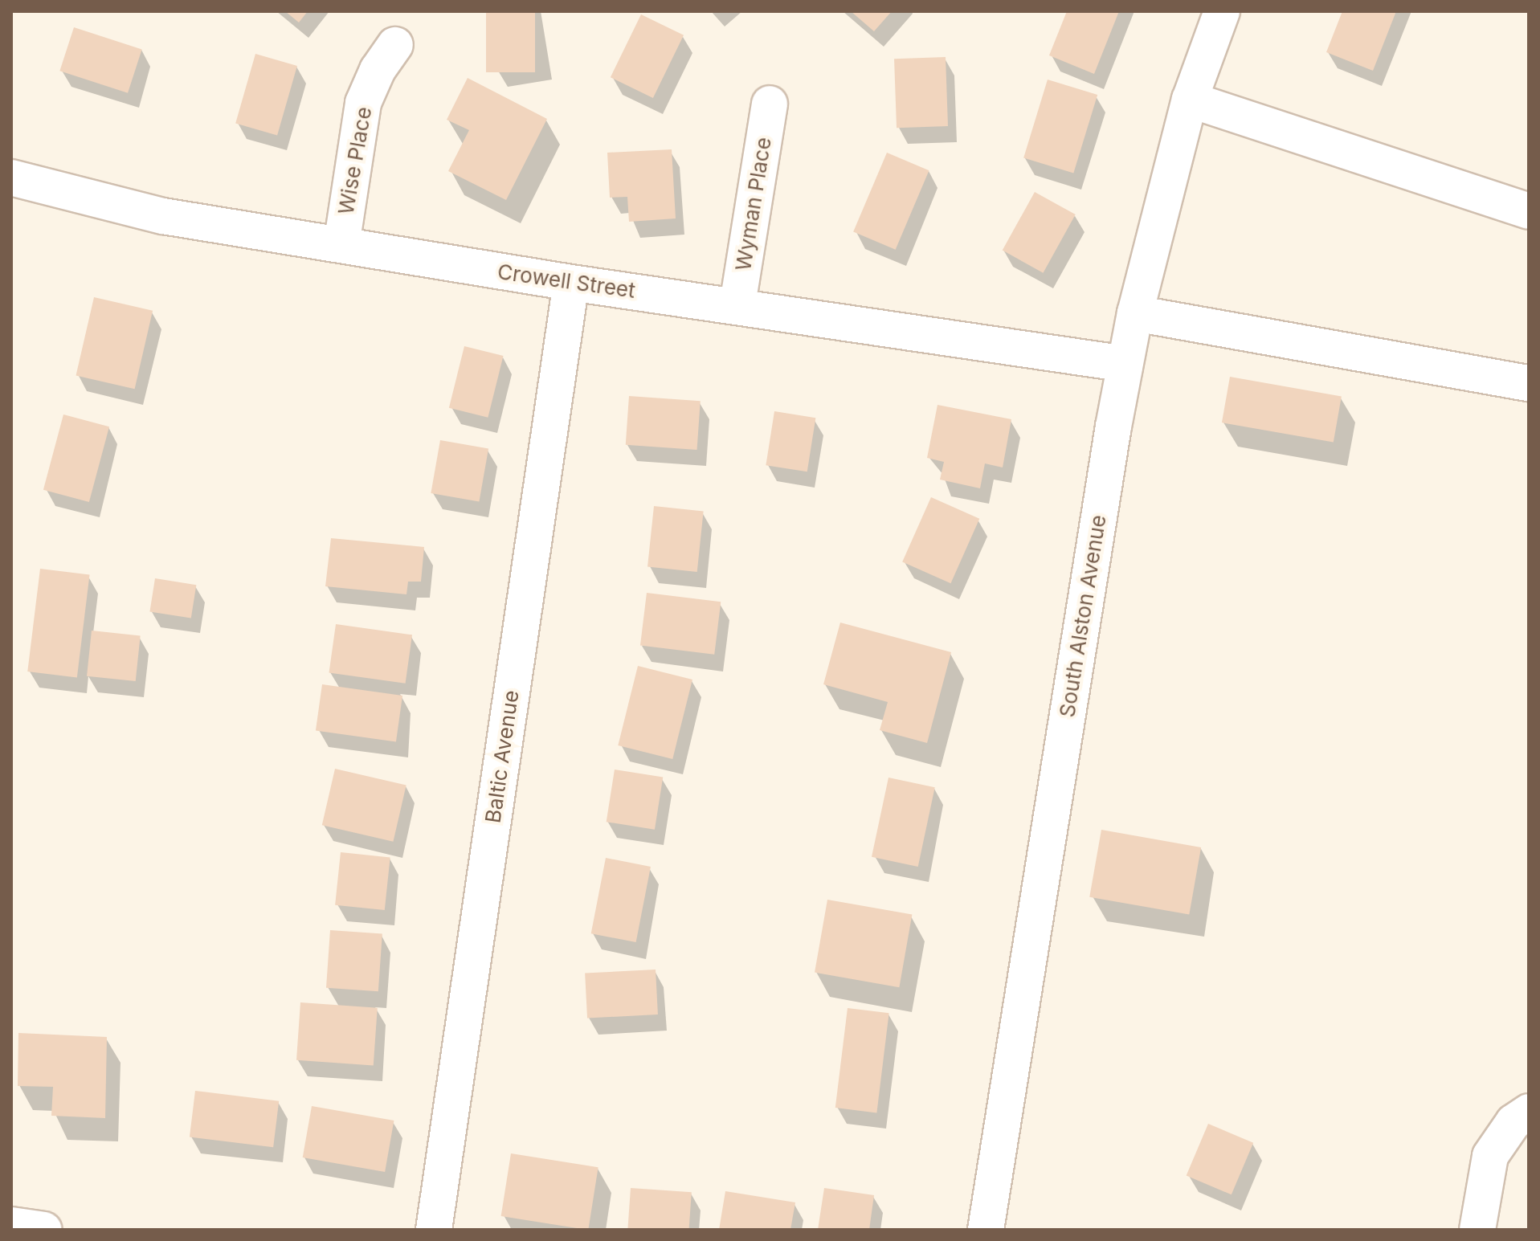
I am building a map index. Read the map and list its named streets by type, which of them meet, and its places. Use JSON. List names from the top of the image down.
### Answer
{
  "streets": {
    "street": [
      "Wise Place",
      "Wyman Place",
      "Crowell Street",
      "South Alston Avenue",
      "Baltic Avenue"
    ]
  },
  "crossings": [
    ["Wise Place", "Crowell Street"],
    ["Wyman Place", "Crowell Street"],
    ["Crowell Street", "South Alston Avenue"],
    ["Crowell Street", "Baltic Avenue"]
  ]
}
